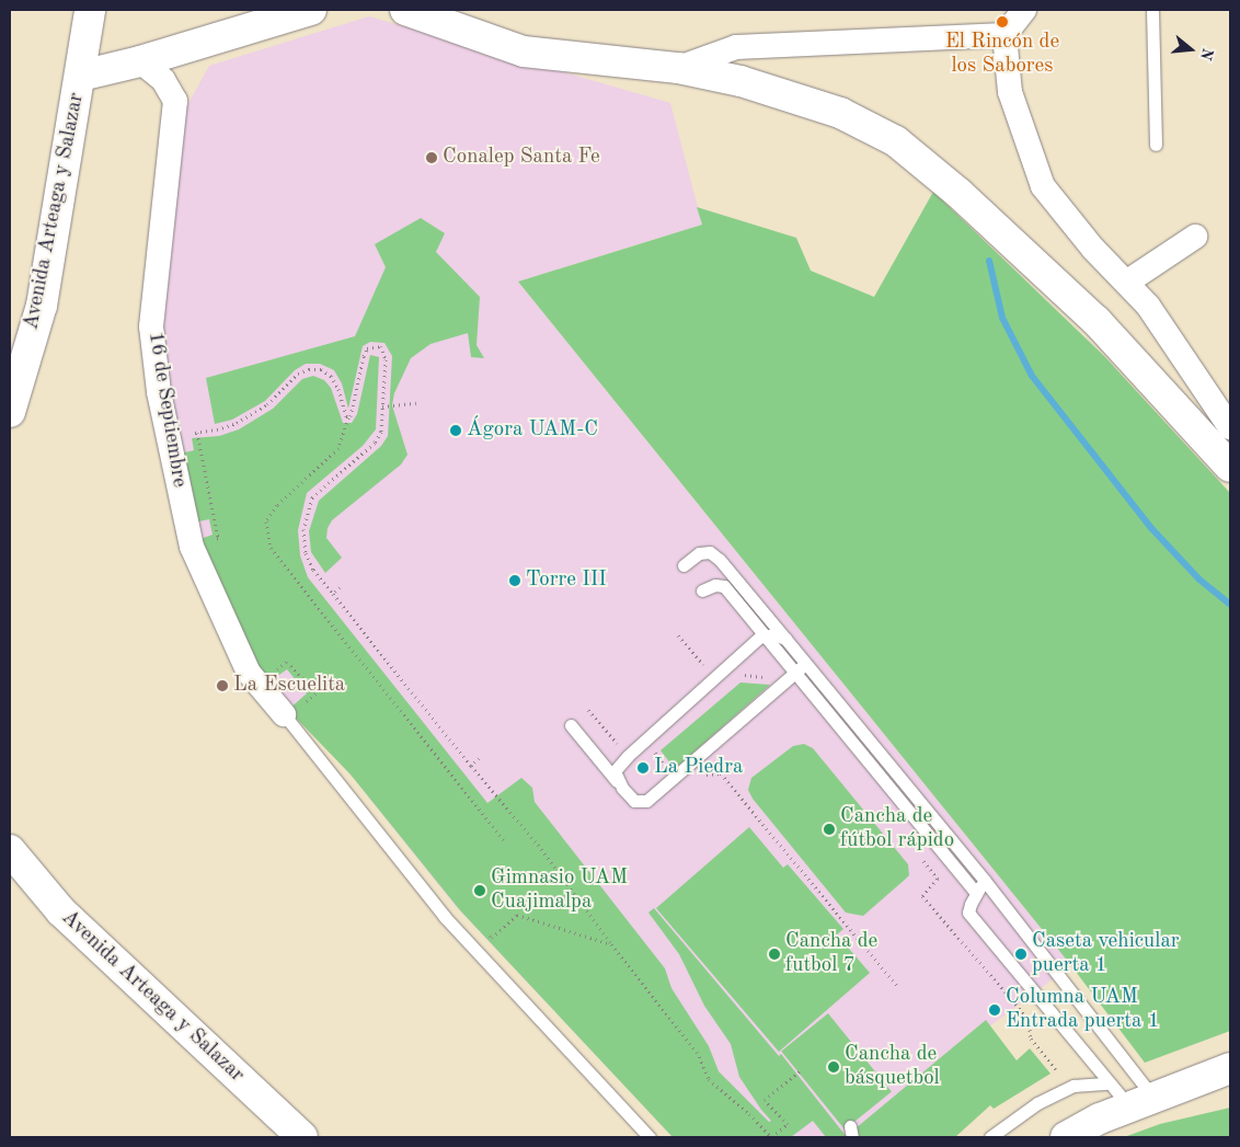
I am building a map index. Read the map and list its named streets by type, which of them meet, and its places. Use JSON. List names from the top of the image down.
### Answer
{
  "streets": {
    "street": ["Avenida Arteaga y Salazar", "16 de Septiembre"]
  },
  "places": [
    "El Rincón de los Sabores",
    "Conalep Santa Fe",
    "Ágora UAM-C",
    "Torre III",
    "La Escuelita",
    "La Piedra",
    "Cancha de fútbol rápido",
    "Gimnasio UAM Cuajimalpa",
    "Cancha de futbol 7",
    "Caseta vehicular puerta 1",
    "Columna UAM Entrada puerta 1",
    "Cancha de básquetbol"
  ],
  "north": "right"
}
